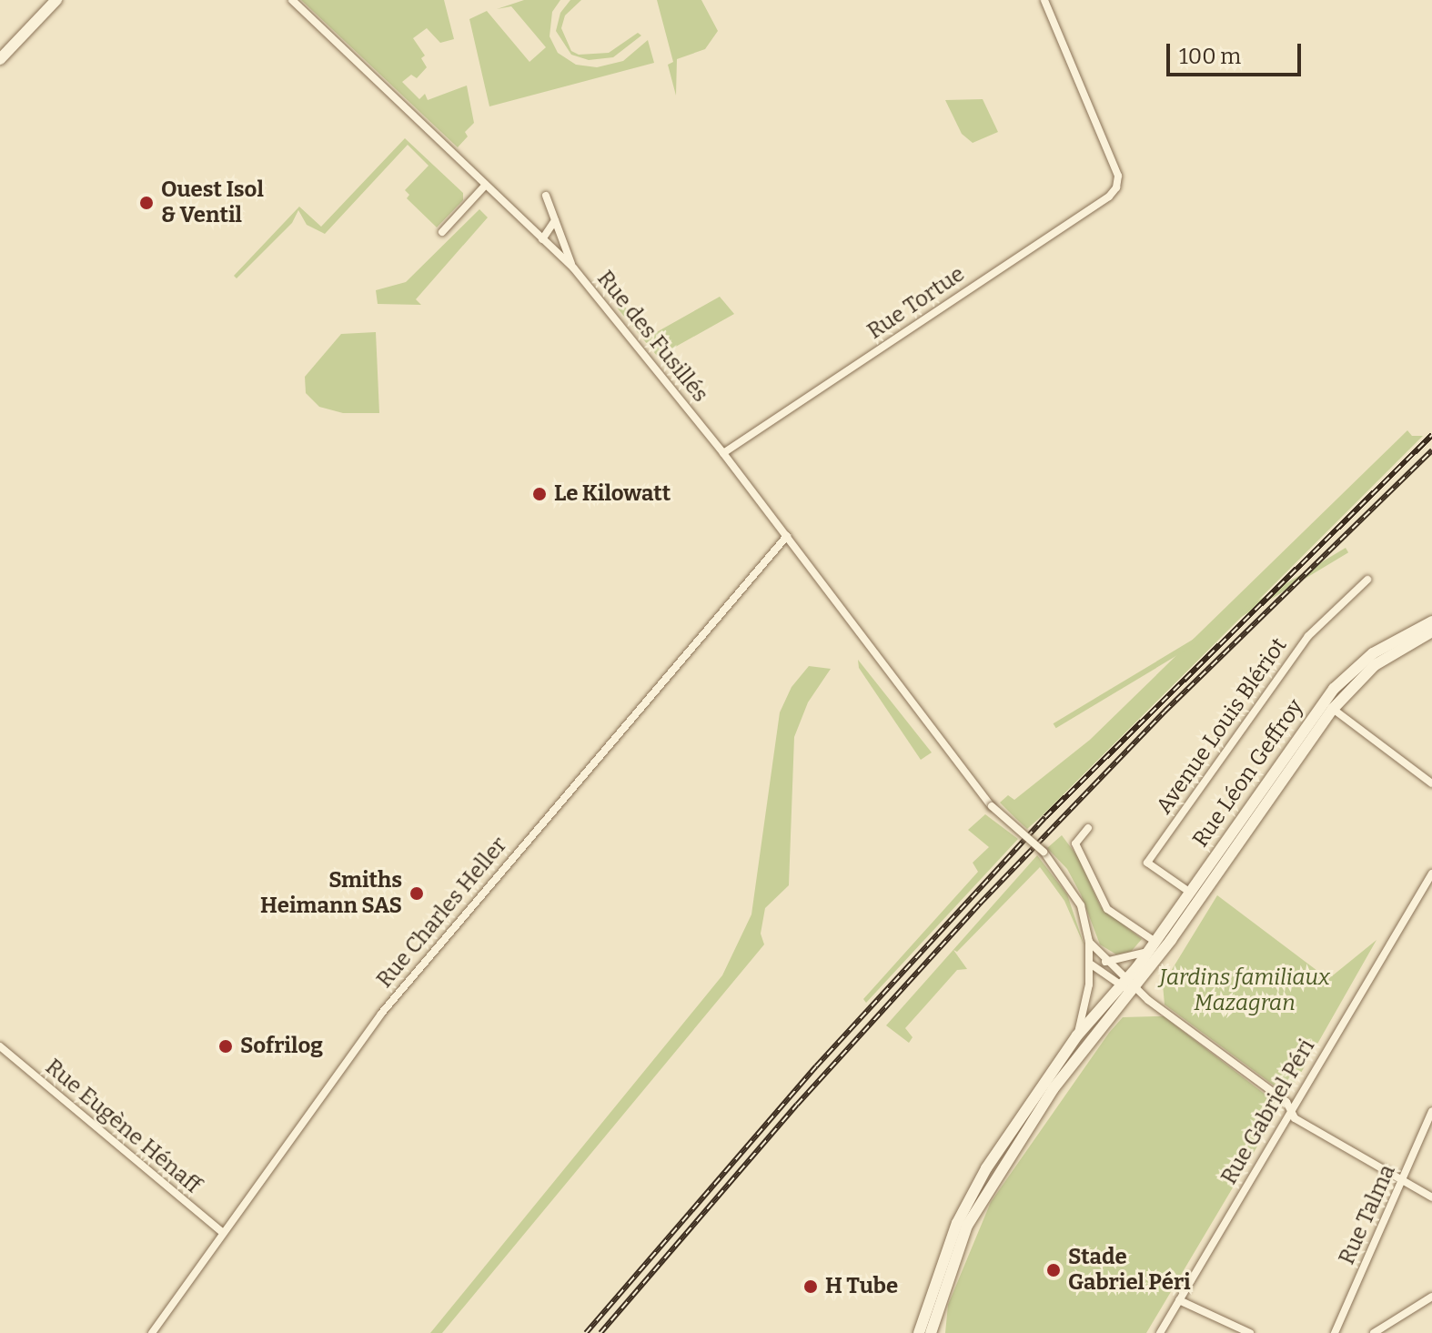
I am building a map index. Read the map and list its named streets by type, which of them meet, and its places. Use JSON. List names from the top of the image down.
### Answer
{
  "streets": {
    "street": [
      "Rue Tortue",
      "Rue des Fusillés",
      "Avenue Louis Blériot",
      "Rue Léon Geffroy",
      "Rue Charles Heller",
      "Rue Gabriel Péri",
      "Rue Eugène Hénaff",
      "Rue Talma"
    ]
  },
  "crossings": [
    ["Rue Tortue", "Rue des Fusillés"],
    ["Rue des Fusillés", "Rue Charles Heller"],
    ["Avenue Louis Blériot", "Rue Léon Geffroy"],
    ["Rue Charles Heller", "Rue Eugène Hénaff"]
  ],
  "parks": ["Jardins familiaux Mazagran"],
  "places": [
    "Ouest Isol & Ventil",
    "Le Kilowatt",
    "Smiths Heimann SAS",
    "Sofrilog",
    "Stade Gabriel Péri",
    "H Tube"
  ],
  "scale_bar": "100 m"
}
